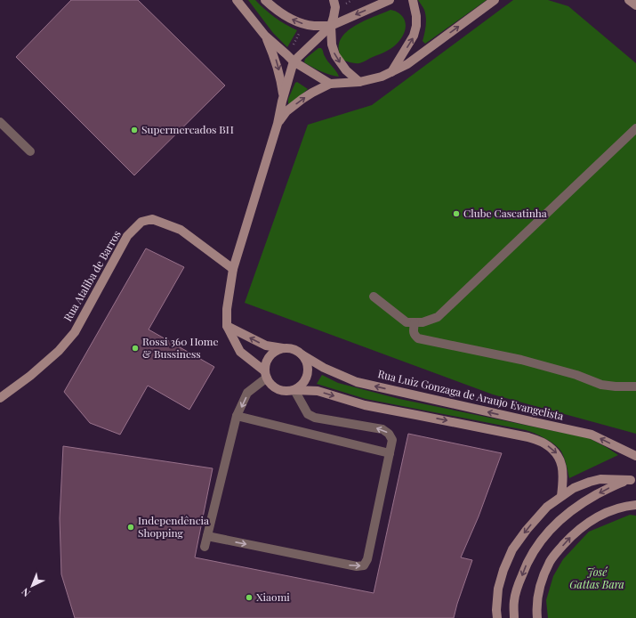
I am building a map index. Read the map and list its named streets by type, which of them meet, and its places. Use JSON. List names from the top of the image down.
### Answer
{
  "streets": {
    "main road": ["Rua Ataliba de Barros", "Rua Luiz Gonzaga de Araujo Evangelista"]
  },
  "parks": ["José Gattas Bara"],
  "places": [
    "Supermercados BH",
    "Clube Cascatinha",
    "Rossi 360 Home & Bussiness",
    "Independência Shopping",
    "Xiaomi"
  ],
  "north": "bottom left"
}
